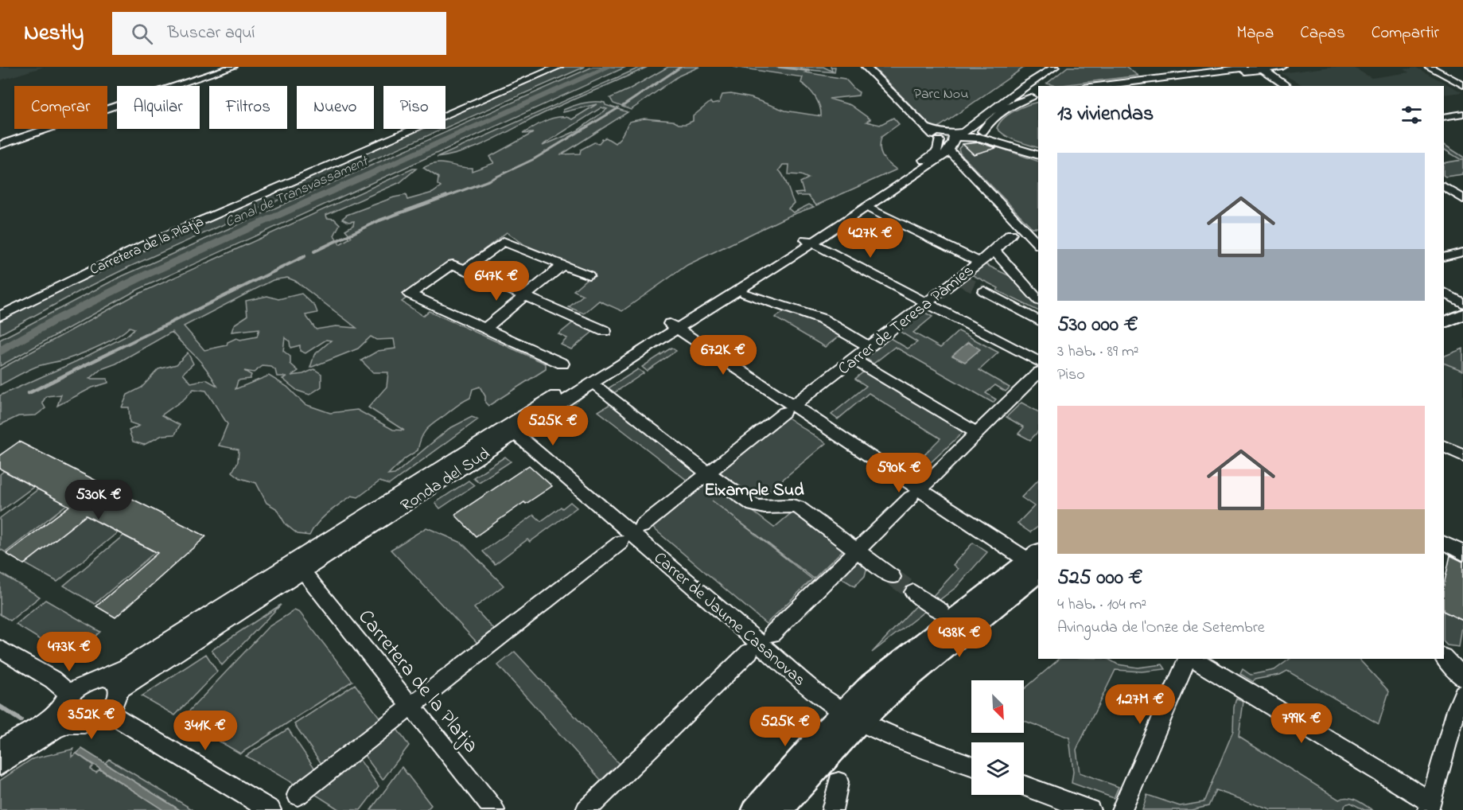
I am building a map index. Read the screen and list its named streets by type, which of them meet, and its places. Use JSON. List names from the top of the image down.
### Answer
{
  "streets": {
    "street": [
      "Carretera de la Platja",
      "Carrer de Teresa Pàmies",
      "Ronda del Sud",
      "Carrer de Jaume Casanovas"
    ]
  },
  "crossings": [
    ["Ronda del Sud", "Carrer de Jaume Casanovas"]
  ],
  "districts": ["Eixample Sud"],
  "water": ["Canal de Transvassament"],
  "parks": ["Parc Nou"],
  "north": "bottom right",
  "page": {
    "header": "Nestly",
    "search": "Buscar aquí",
    "nav": ["Mapa", "Capas", "Compartir"],
    "chip": [
      "Comprar",
      "Alquilar",
      "Filtros",
      "Nuevo",
      "Piso"
    ],
    "heading": "13 viviendas",
    "list": [
      {
        "name": "530 000 €",
        "note": "3 hab. · 89 m² · Piso"
      },
      {
        "name": "525 000 €",
        "note": "4 hab. · 104 m² · Avinguda de l'Onze de Setembre"
      }
    ],
    "price": [
      "427K €",
      "647K €",
      "672K €",
      "525K €",
      "590K €",
      "530K €",
      "438K €",
      "473K €",
      "1.27M €",
      "352K €",
      "799K €",
      "525K €",
      "341K €"
    ]
  }
}
